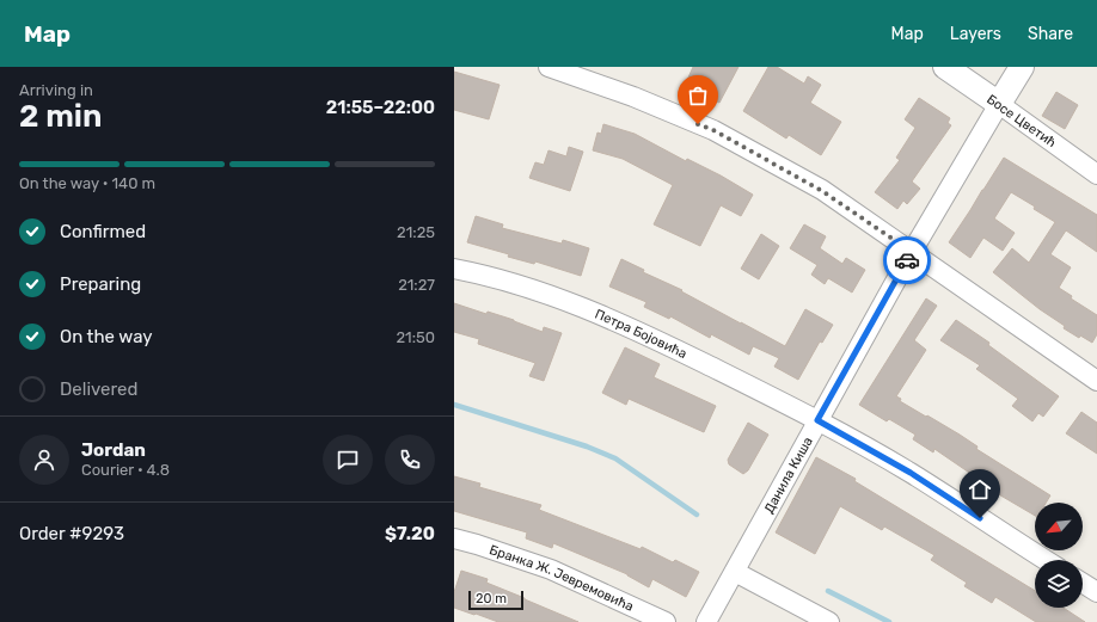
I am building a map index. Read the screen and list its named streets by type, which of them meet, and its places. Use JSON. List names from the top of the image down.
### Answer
{
  "streets": {
    "street": [
      "Босе Цветић",
      "Петра Бојовића",
      "Данила Киша",
      "Бранка Ж. Јевремовића"
    ]
  },
  "crossings": [
    ["Босе Цветић", "Данила Киша"],
    ["Петра Бојовића", "Данила Киша"]
  ],
  "scale_bar": "20 m",
  "north": "bottom left",
  "page": {
    "header": "Map",
    "nav": ["Map", "Layers", "Share"],
    "heading": ["2 min", "Arriving in", "21:55–22:00"],
    "panel": [
      "Jordan",
      "Courier · 4.8",
      "Order #9293",
      "$7.20"
    ],
    "bar": "On the way · 140 m",
    "list": [
      ["Confirmed", "21:25"],
      ["Preparing", "21:27"],
      ["On the way", "21:50"],
      "Delivered"
    ],
    "scale": "20 m"
  }
}
